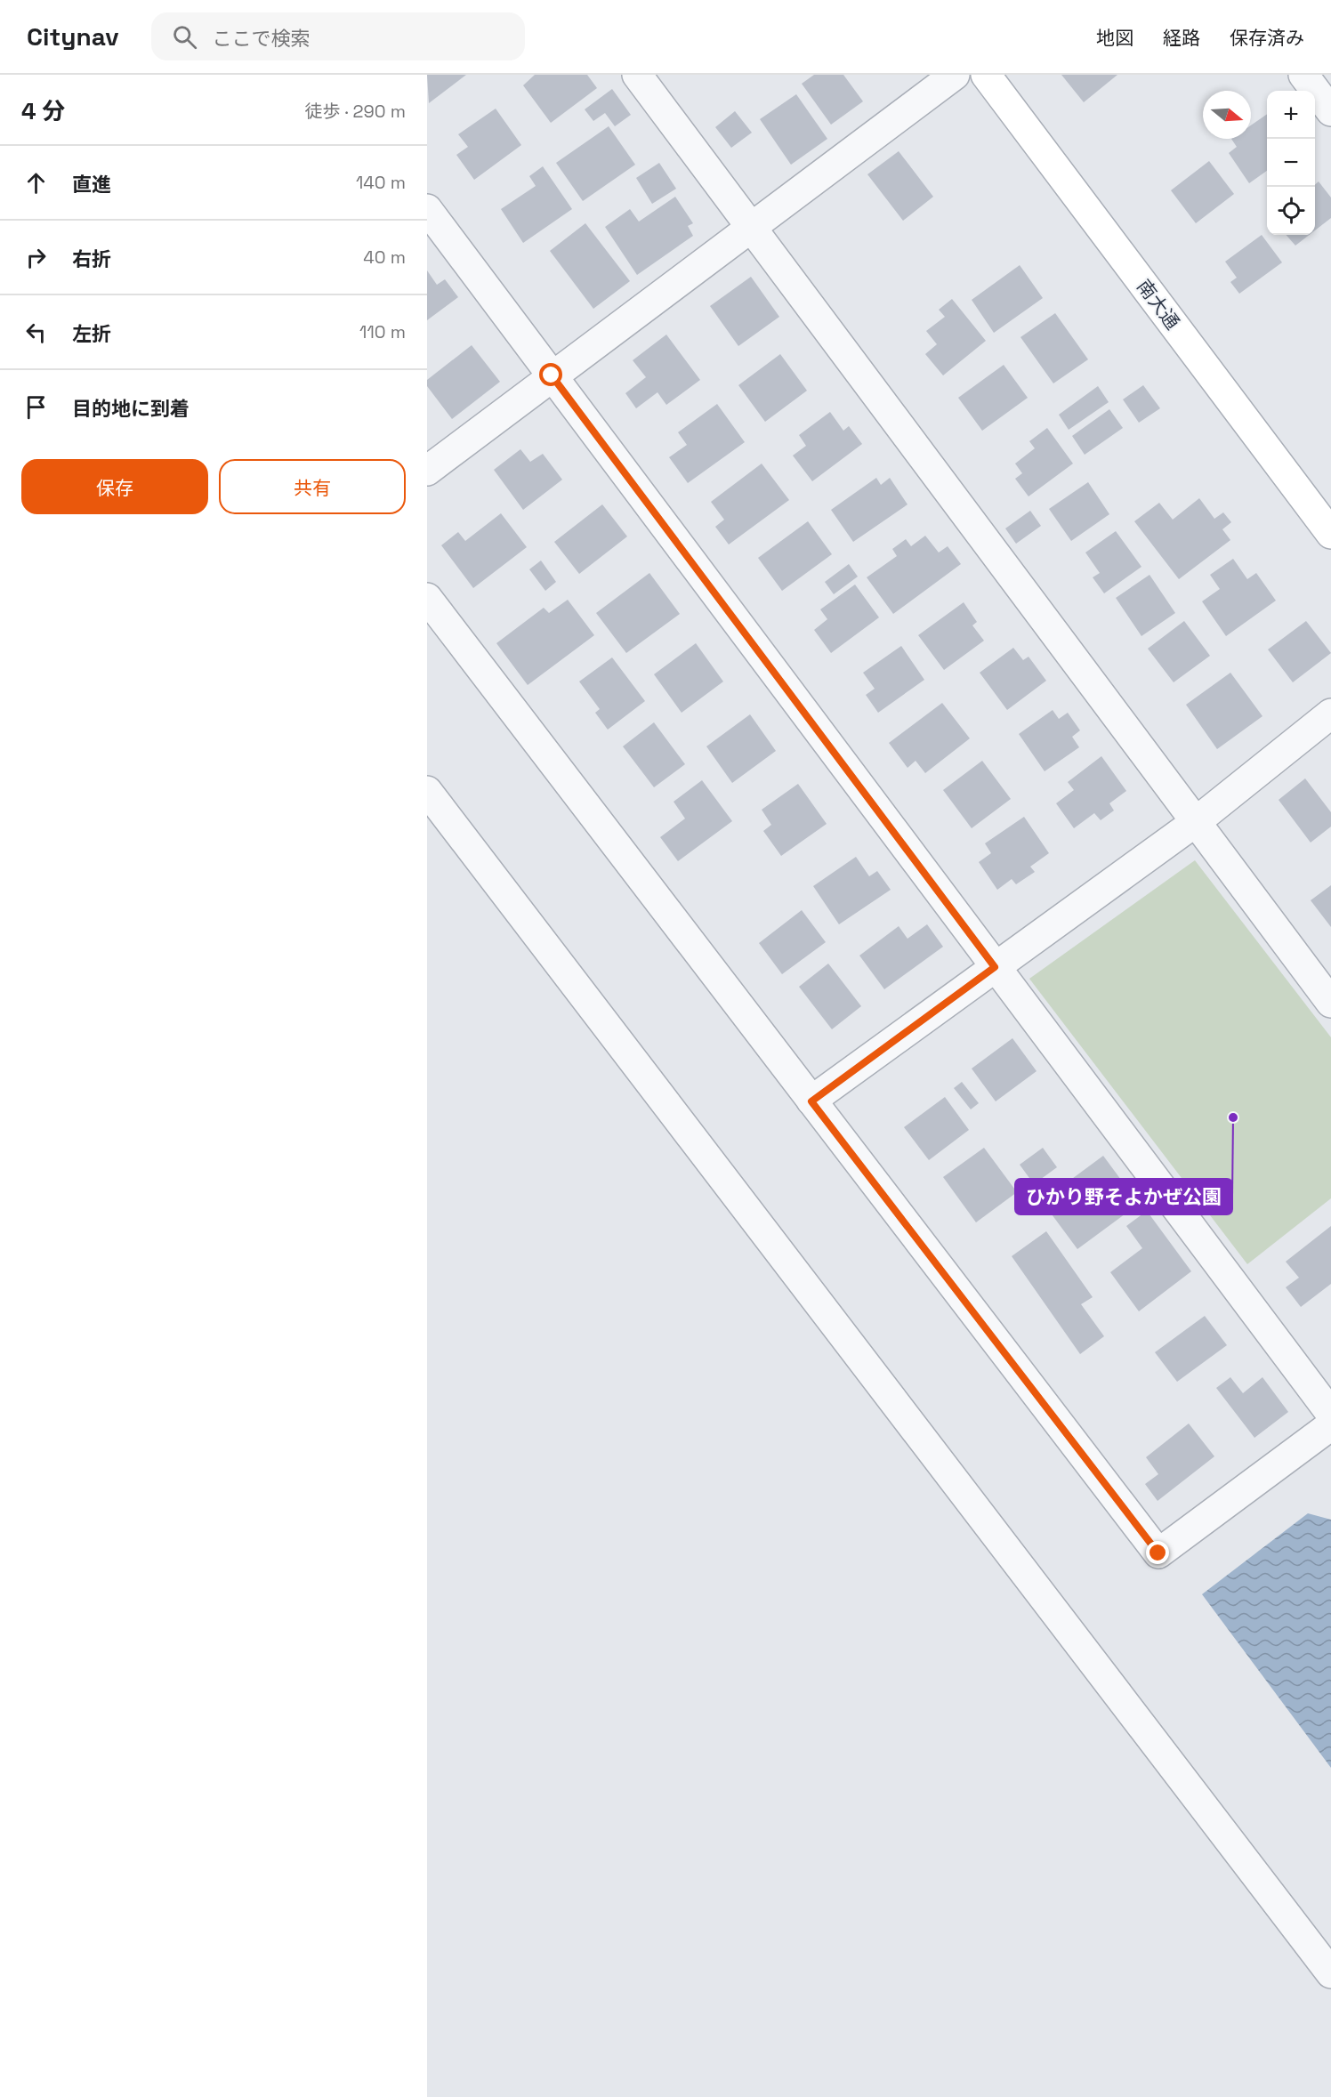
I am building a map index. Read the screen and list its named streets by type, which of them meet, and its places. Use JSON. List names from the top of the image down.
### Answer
{
  "streets": {
    "street": ["南大通"]
  },
  "places": ["ひかり野そよかぜ公園"],
  "north": "right",
  "page": {
    "header": "Citynav",
    "search": "ここで検索",
    "nav": ["地図", "経路", "保存済み"],
    "heading": ["4 分", "徒歩 · 290 m"],
    "map_buttons": ["+", "−"],
    "list": [
      ["直進", "140 m"],
      ["右折", "40 m"],
      ["左折", "110 m"],
      "目的地に到着"
    ],
    "buttons": ["保存", "共有"]
  }
}
